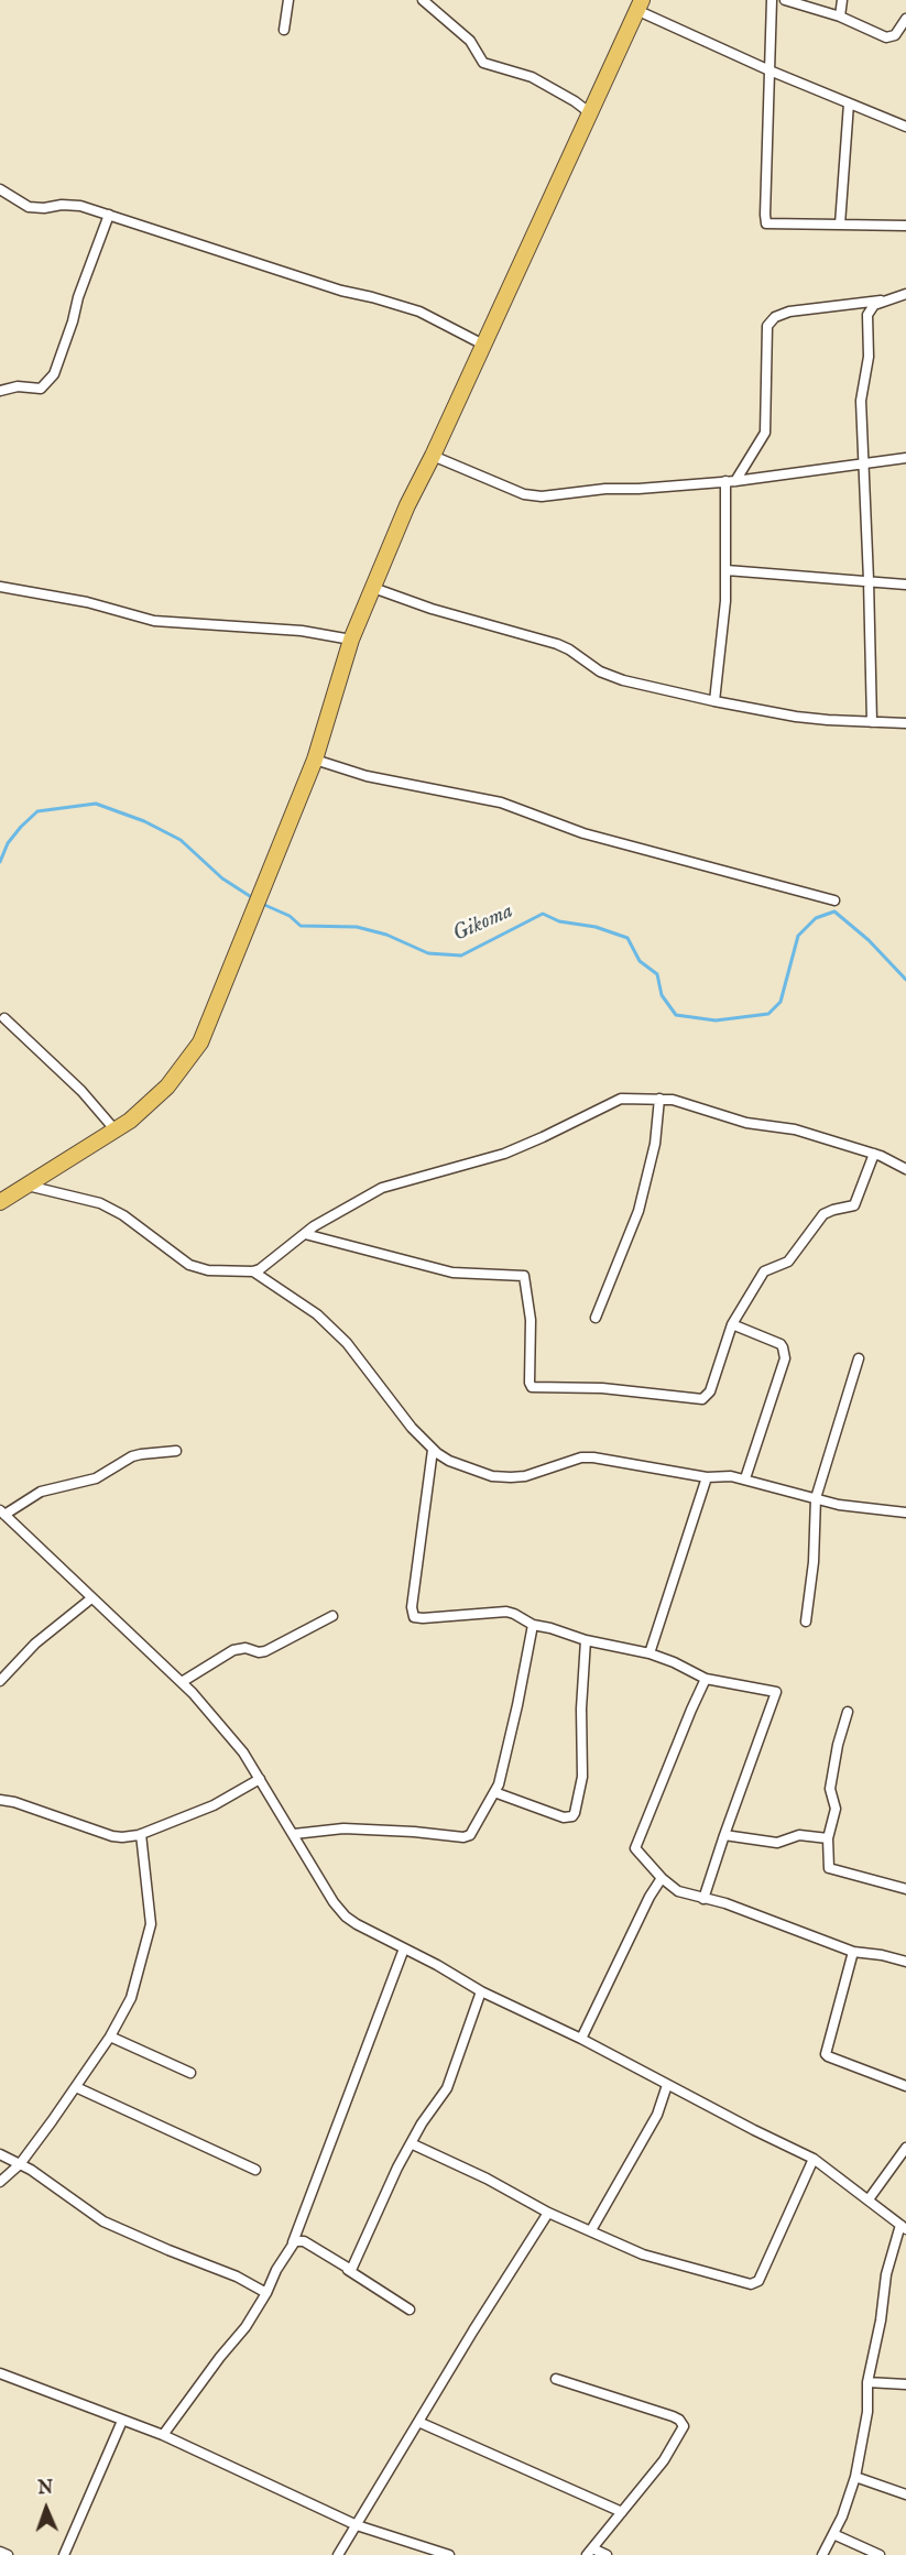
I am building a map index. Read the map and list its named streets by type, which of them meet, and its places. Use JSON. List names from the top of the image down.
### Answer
{
  "water": ["Gikoma"],
  "north": "top"
}
